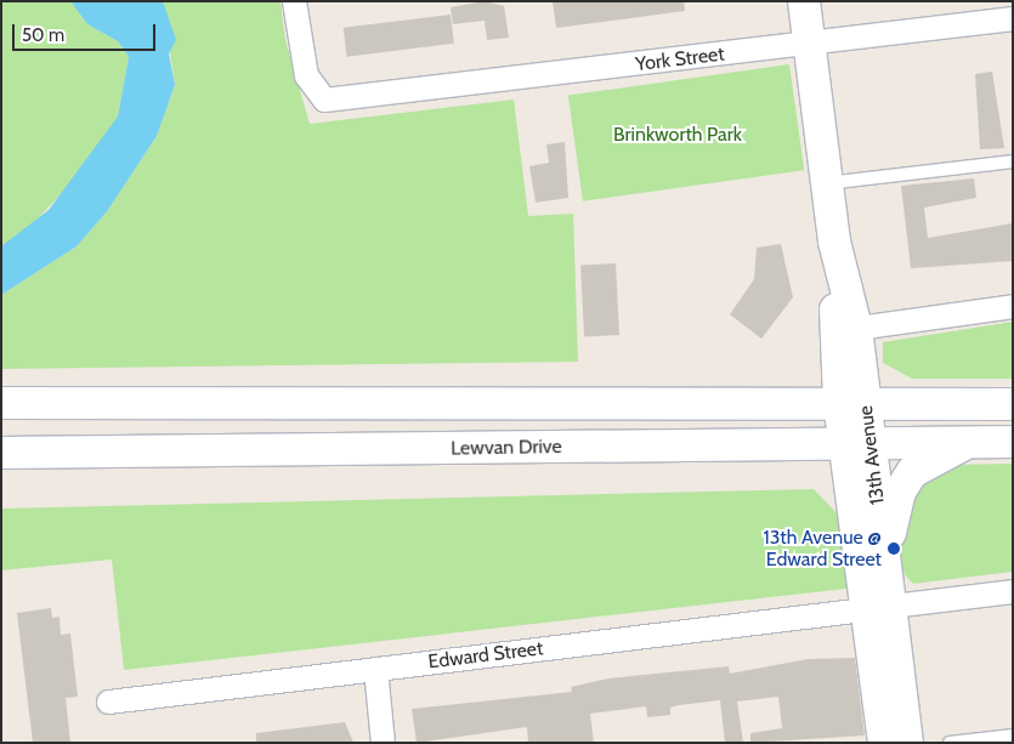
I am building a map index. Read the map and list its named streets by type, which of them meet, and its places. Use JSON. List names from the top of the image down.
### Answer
{
  "streets": {
    "main road": ["Lewvan Drive", "13th Avenue"],
    "street": ["York Street", "Edward Street"]
  },
  "crossings": [
    ["York Street", "13th Avenue"],
    ["Lewvan Drive", "13th Avenue"],
    ["13th Avenue", "Edward Street"]
  ],
  "parks": ["Brinkworth Park"],
  "places": ["13th Avenue @ Edward Street"],
  "scale_bar": "50 m"
}
